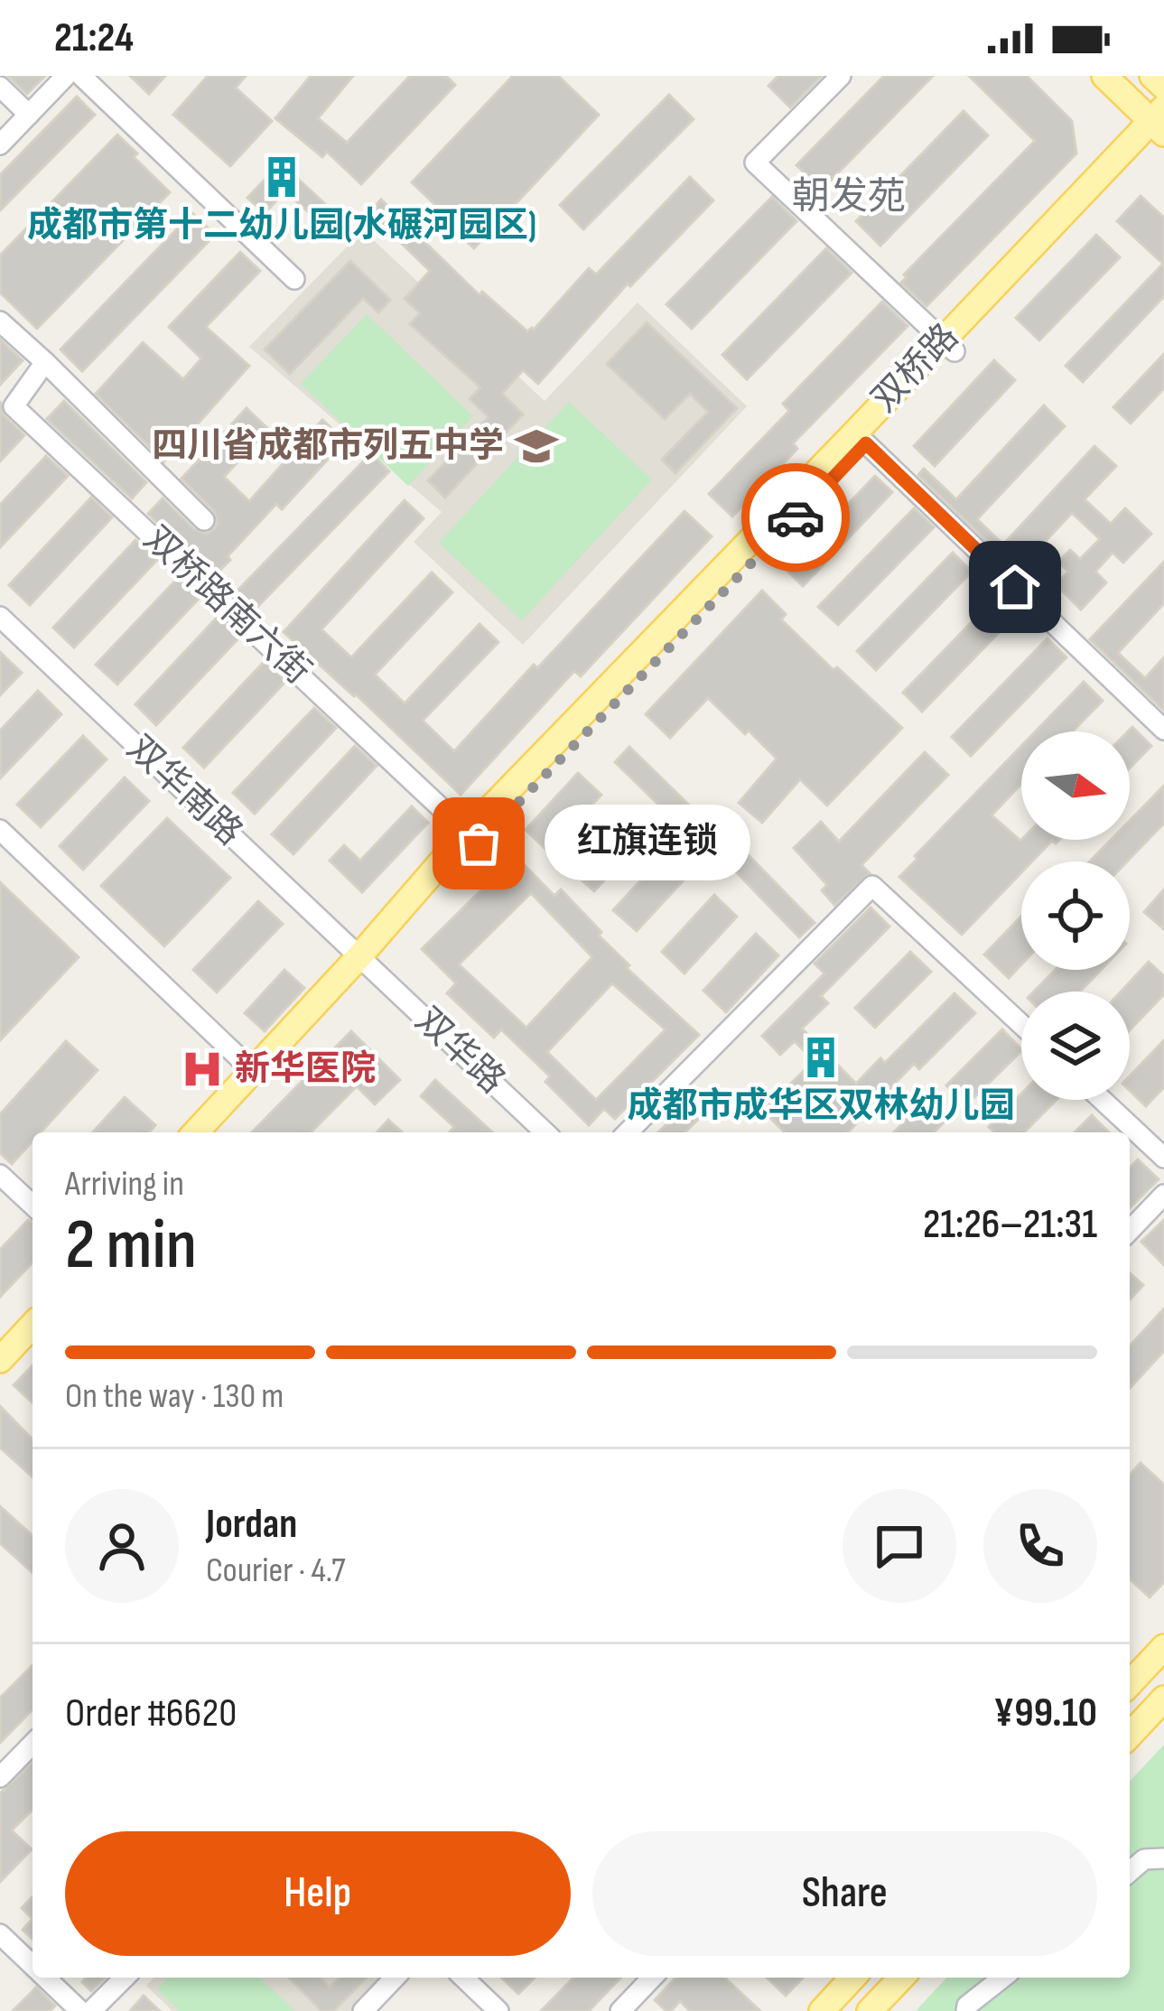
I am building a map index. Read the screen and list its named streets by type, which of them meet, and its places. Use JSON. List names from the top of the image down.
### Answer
{
  "streets": {
    "main road": ["双桥路"],
    "street": ["双桥路南六街", "双华南路", "双华路"]
  },
  "crossings": [
    ["双桥路", "双桥路南六街"],
    ["双桥路", "双华南路"],
    ["双桥路", "双华路"],
    ["双华南路", "双华路"]
  ],
  "districts": ["朝发苑"],
  "places": {
    "building": ["成都市第十二幼儿园(水碾河园区)", "成都市成华区双林幼儿园"],
    "school or university": ["四川省成都市列五中学"],
    "other": ["红旗连锁"],
    "hospital": ["新华医院"]
  },
  "north": "right",
  "page": {
    "status": "21:24",
    "bubble": "红旗连锁",
    "heading": ["2 min", "Arriving in", "21:26–21:31"],
    "panel": [
      "Jordan",
      "Courier · 4.7",
      "Order #6620",
      "¥99.10"
    ],
    "bar": "On the way · 130 m",
    "buttons": ["Help", "Share"]
  }
}
